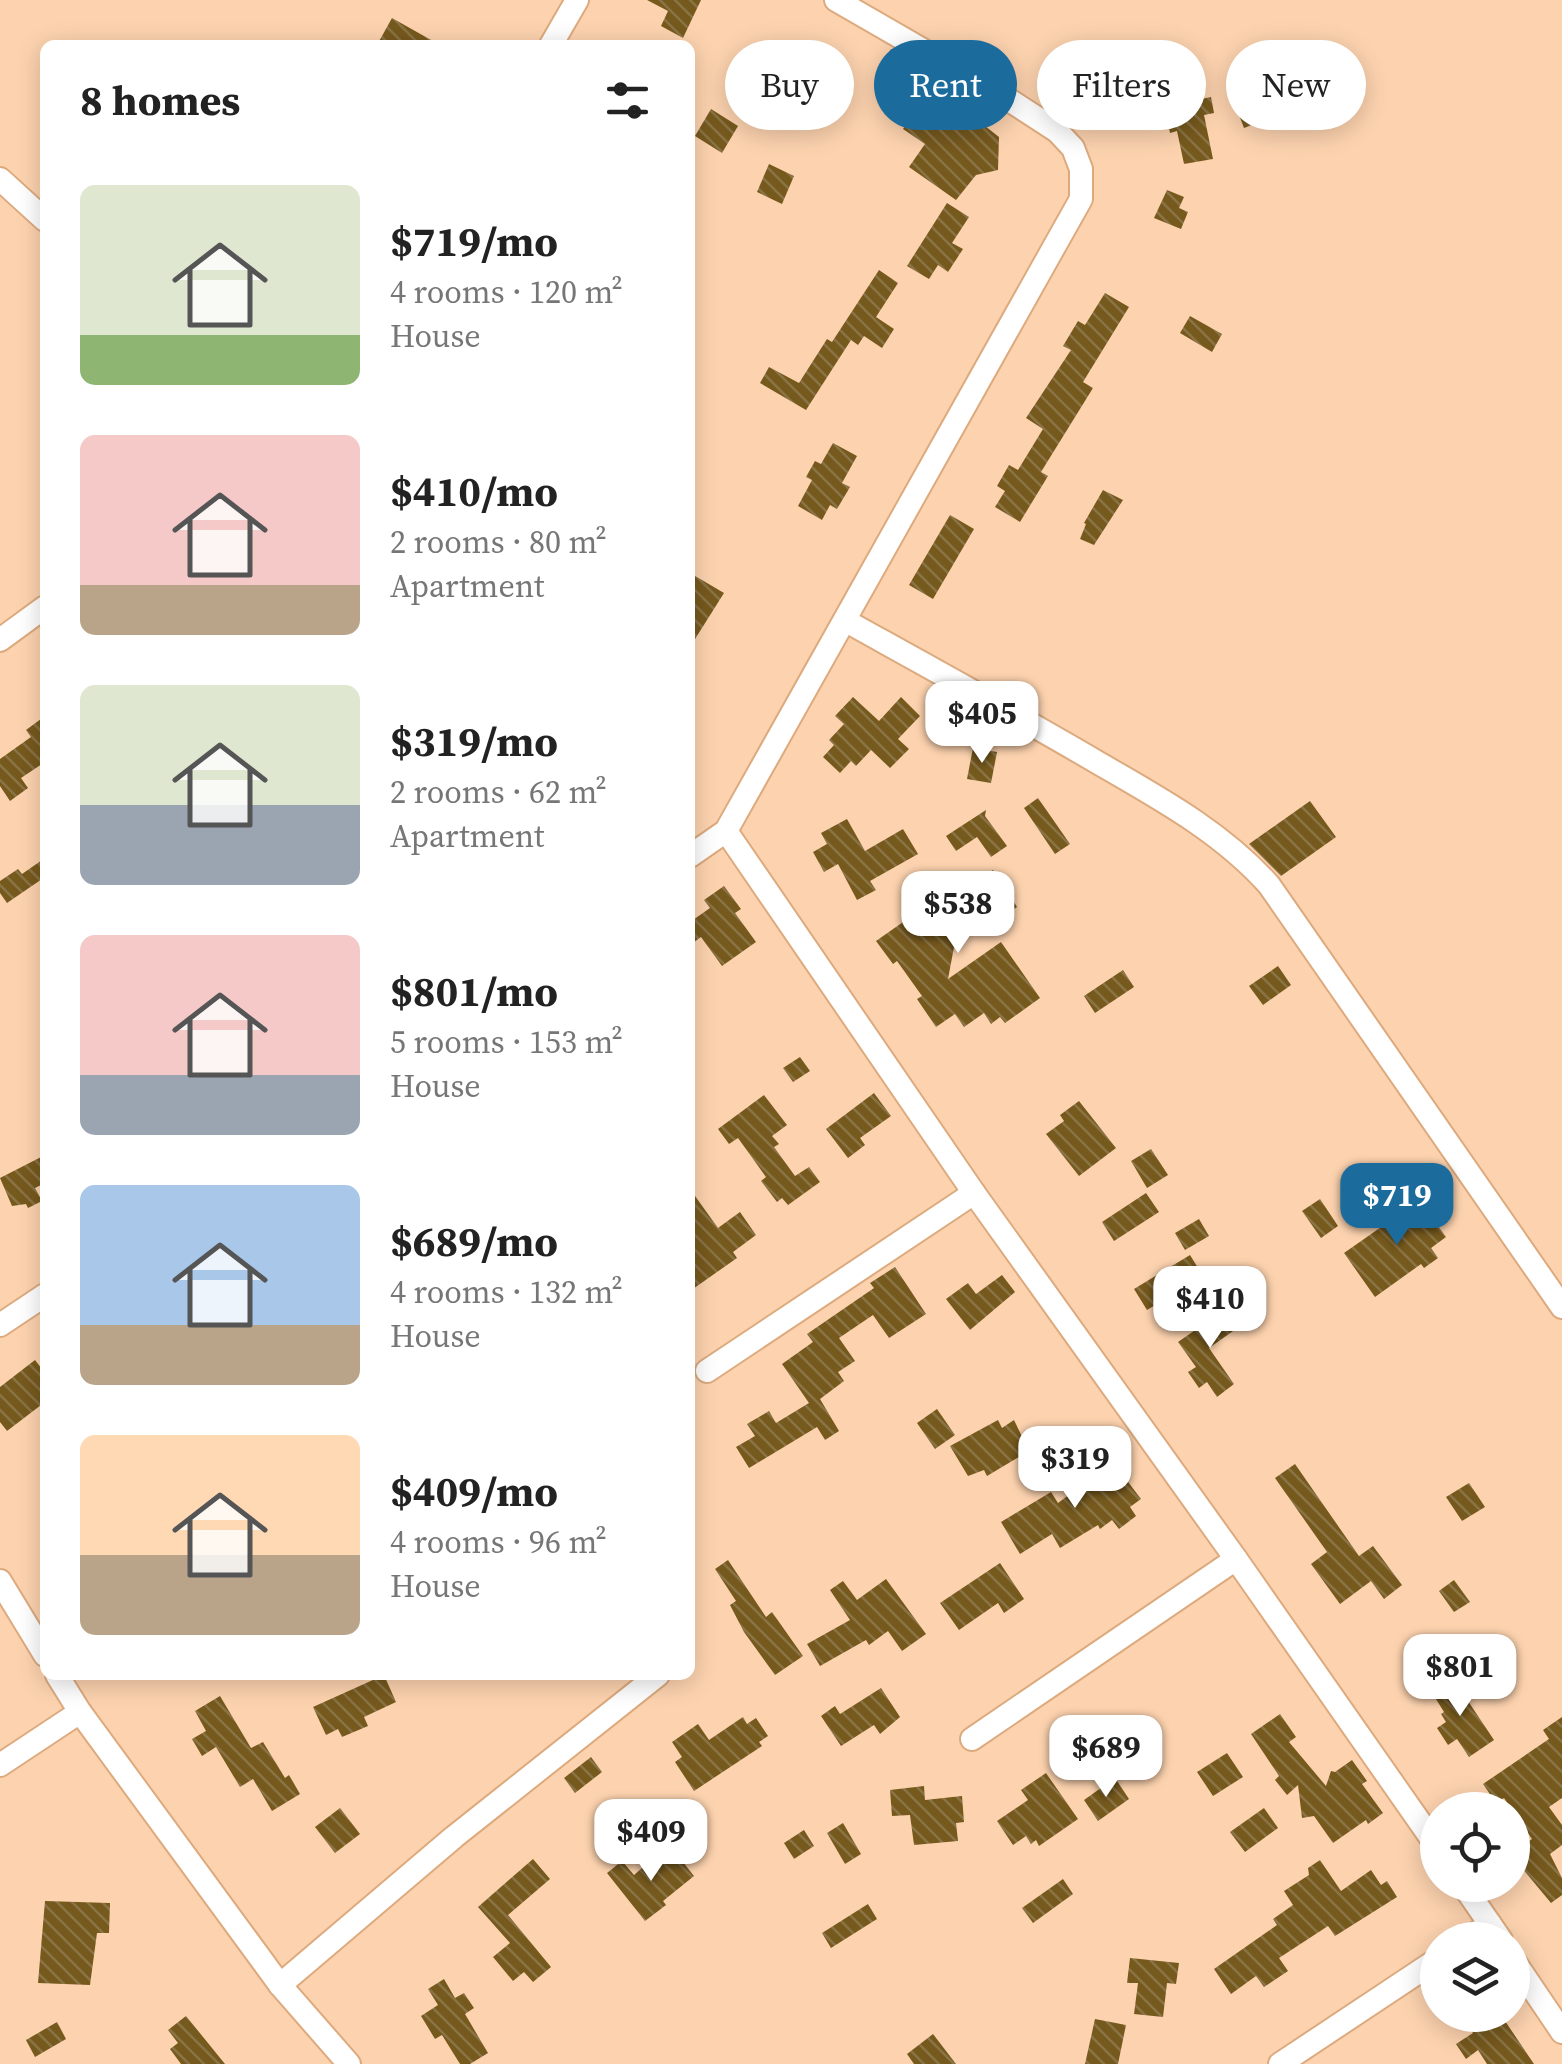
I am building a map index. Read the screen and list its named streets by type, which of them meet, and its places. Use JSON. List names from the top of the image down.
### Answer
{
  "page": {
    "chip": [
      "Buy",
      "Rent",
      "Filters",
      "New"
    ],
    "heading": "8 homes",
    "list": [
      {
        "name": "$719/mo",
        "note": "4 rooms · 120 m² · House"
      },
      {
        "name": "$410/mo",
        "note": "2 rooms · 80 m² · Apartment"
      },
      {
        "name": "$319/mo",
        "note": "2 rooms · 62 m² · Apartment"
      },
      {
        "name": "$801/mo",
        "note": "5 rooms · 153 m² · House"
      },
      {
        "name": "$689/mo",
        "note": "4 rooms · 132 m² · House"
      },
      {
        "name": "$409/mo",
        "note": "4 rooms · 96 m² · House"
      }
    ],
    "price": [
      "$405",
      "$538",
      "$719",
      "$410",
      "$319",
      "$801",
      "$689",
      "$409"
    ]
  }
}
